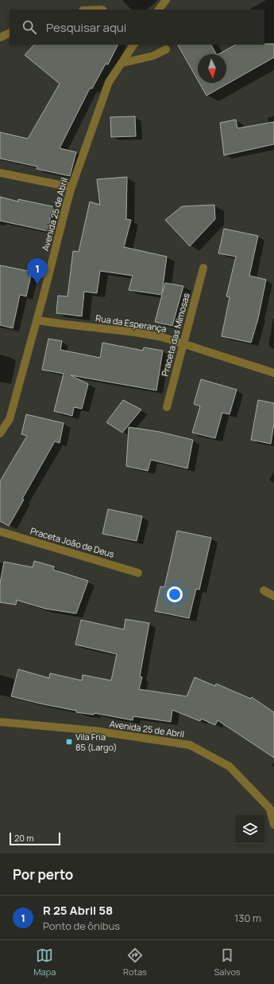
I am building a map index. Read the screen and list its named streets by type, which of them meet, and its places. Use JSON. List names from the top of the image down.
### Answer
{
  "streets": {
    "street": [
      "Avenida 25 de Abril",
      "Rua da Esperança",
      "Praceta das Mimosas",
      "Praceta João de Deus"
    ]
  },
  "crossings": [
    ["Avenida 25 de Abril", "Rua da Esperança"],
    ["Rua da Esperança", "Praceta das Mimosas"]
  ],
  "places": {
    "transit": ["Vila Fria 85 (Largo)"]
  },
  "scale_bar": "20 m",
  "north": "bottom",
  "page": {
    "search": "Pesquisar aqui",
    "pins": "1",
    "scale": "20 m",
    "heading": "Por perto",
    "list": [
      {
        "mark": "1",
        "name": "R 25 Abril 58",
        "note": "Ponto de ônibus",
        "value": "130 m"
      }
    ],
    "nav": ["Mapa", "Rotas", "Salvos"]
  }
}
